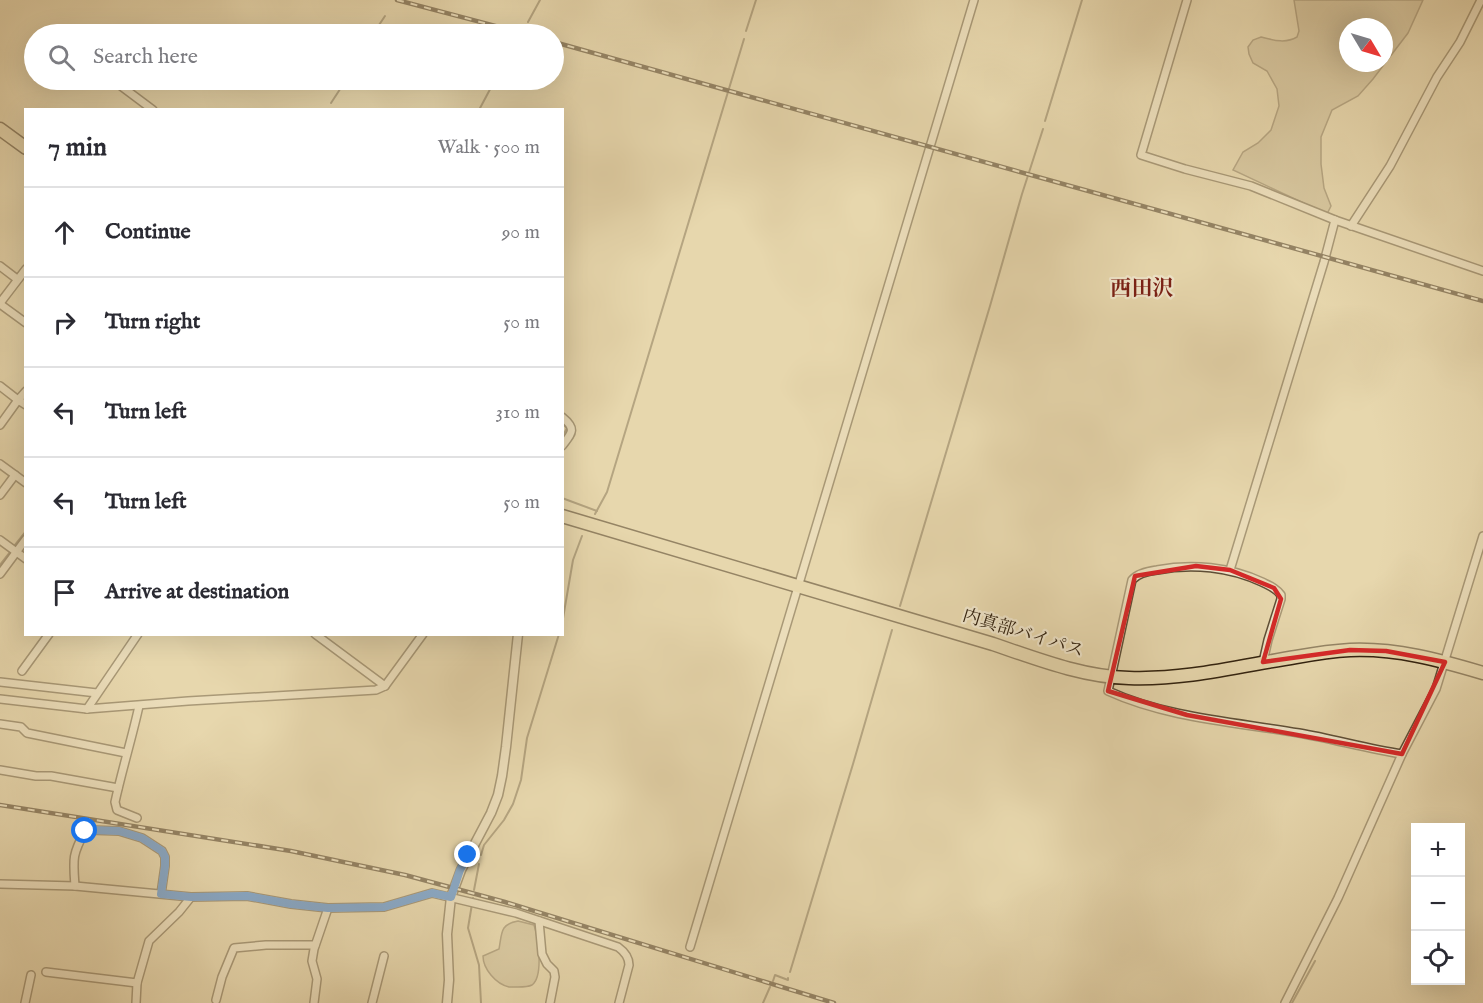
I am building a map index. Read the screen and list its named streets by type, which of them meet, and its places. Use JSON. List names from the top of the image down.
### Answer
{
  "streets": {
    "highway": ["内真部バイパス"]
  },
  "districts": ["西田沢"],
  "north": "bottom right",
  "page": {
    "search": "Search here",
    "heading": ["7 min", "Walk · 500 m"],
    "list": [
      ["Continue", "90 m"],
      ["Turn right", "50 m"],
      ["Turn left", "310 m"],
      ["Turn left", "50 m"],
      "Arrive at destination"
    ],
    "map_buttons": ["+", "−"]
  }
}
